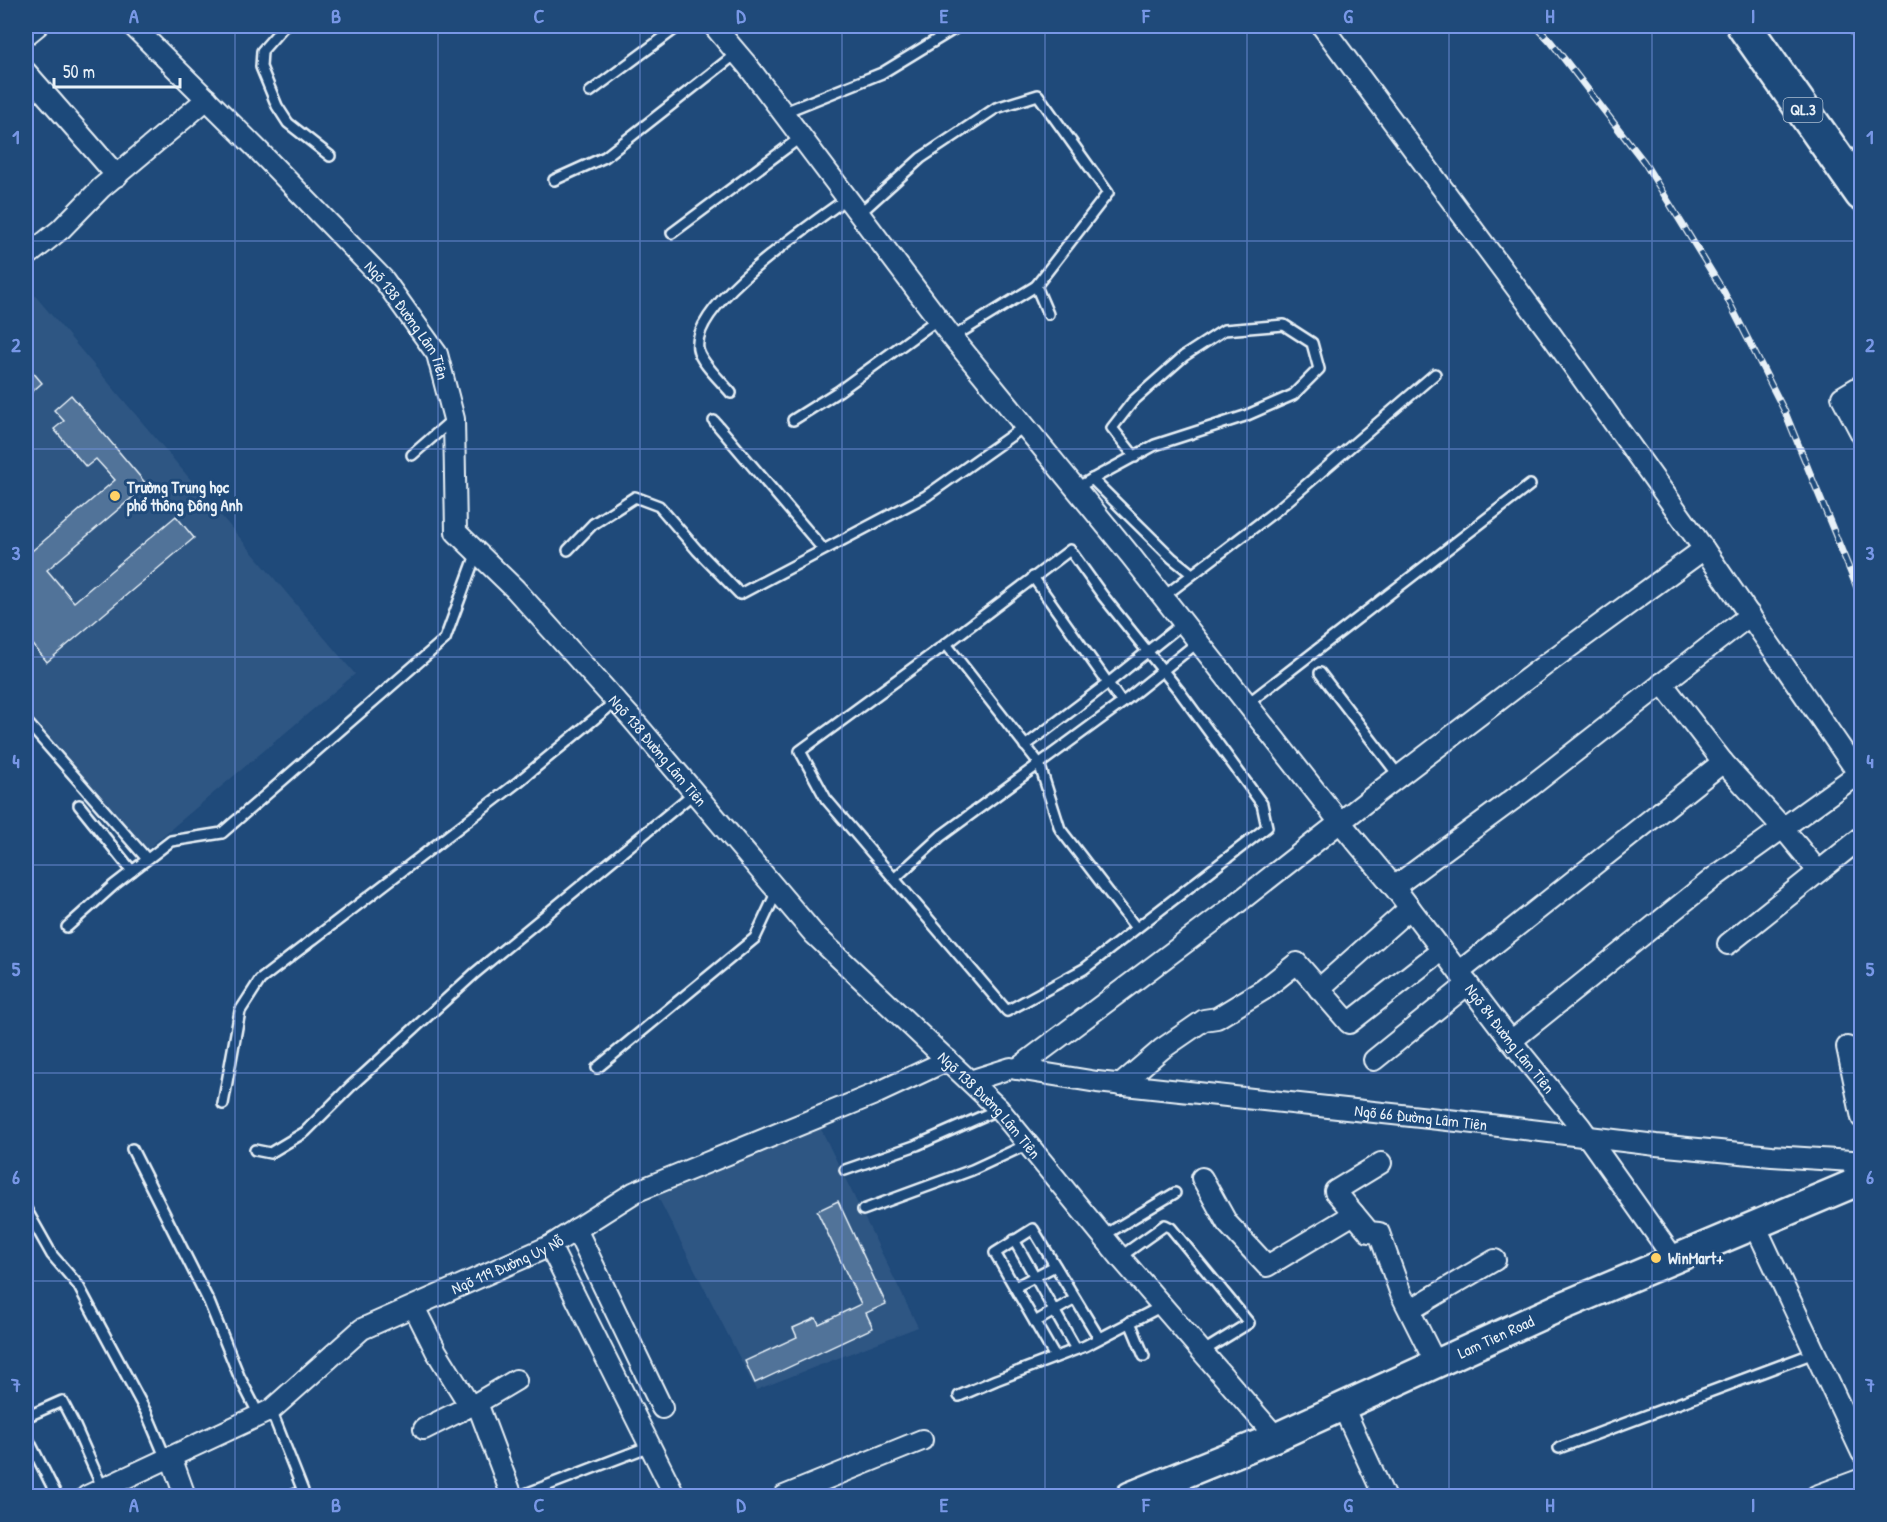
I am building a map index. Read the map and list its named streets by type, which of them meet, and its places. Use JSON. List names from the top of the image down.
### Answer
{
  "streets": {
    "highway": ["QL.3"],
    "street": [
      "Ngõ 138 Đường Lâm Tiên",
      "Ngõ 84 Đường Lâm Tiên",
      "Ngõ 66 Đường Lâm Tiên",
      "Ngõ 119 Đường Uy Nỗ",
      "Lam Tien Road"
    ]
  },
  "crossings": [
    ["Ngõ 138 Đường Lâm Tiên", "Ngõ 66 Đường Lâm Tiên"],
    ["Ngõ 138 Đường Lâm Tiên", "Ngõ 119 Đường Uy Nỗ"],
    ["Ngõ 138 Đường Lâm Tiên", "Lam Tien Road"],
    ["Ngõ 84 Đường Lâm Tiên", "Ngõ 66 Đường Lâm Tiên"],
    ["Ngõ 84 Đường Lâm Tiên", "Lam Tien Road"],
    ["Ngõ 66 Đường Lâm Tiên", "Lam Tien Road"]
  ],
  "places": ["Trường Trung học phổ thông Đông Anh", "WinMart+"],
  "scale_bar": "50 m",
  "grid": {
    "columns": [
      "A",
      "B",
      "C",
      "D",
      "E",
      "F",
      "G",
      "H",
      "I"
    ],
    "rows": [
      "1",
      "2",
      "3",
      "4",
      "5",
      "6",
      "7"
    ]
  }
}
